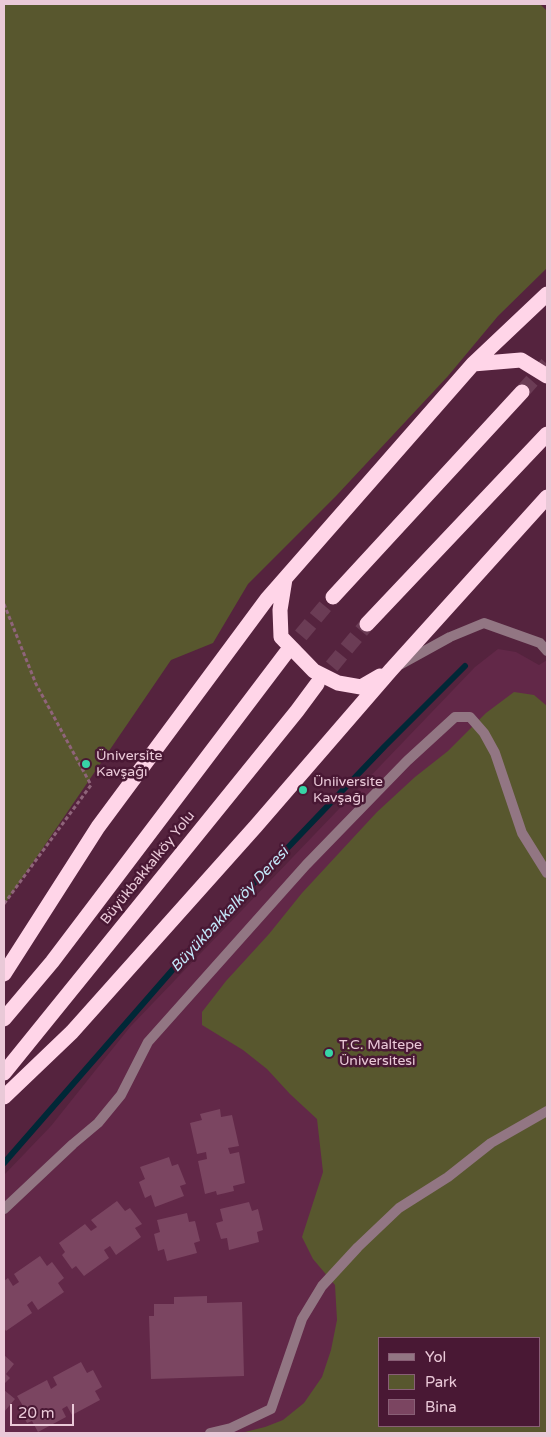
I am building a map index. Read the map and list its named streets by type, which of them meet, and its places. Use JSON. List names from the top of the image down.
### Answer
{
  "streets": {
    "highway": ["Büyükbakkalköy Yolu"]
  },
  "water": ["Büyükbakkalköy Deresi"],
  "places": ["Üniversite Kavşağı", "Üniiversite Kavşağı", "T.C. Maltepe Üniversitesi"],
  "legend": ["Yol", "Park", "Bina"],
  "scale_bar": "20 m"
}
